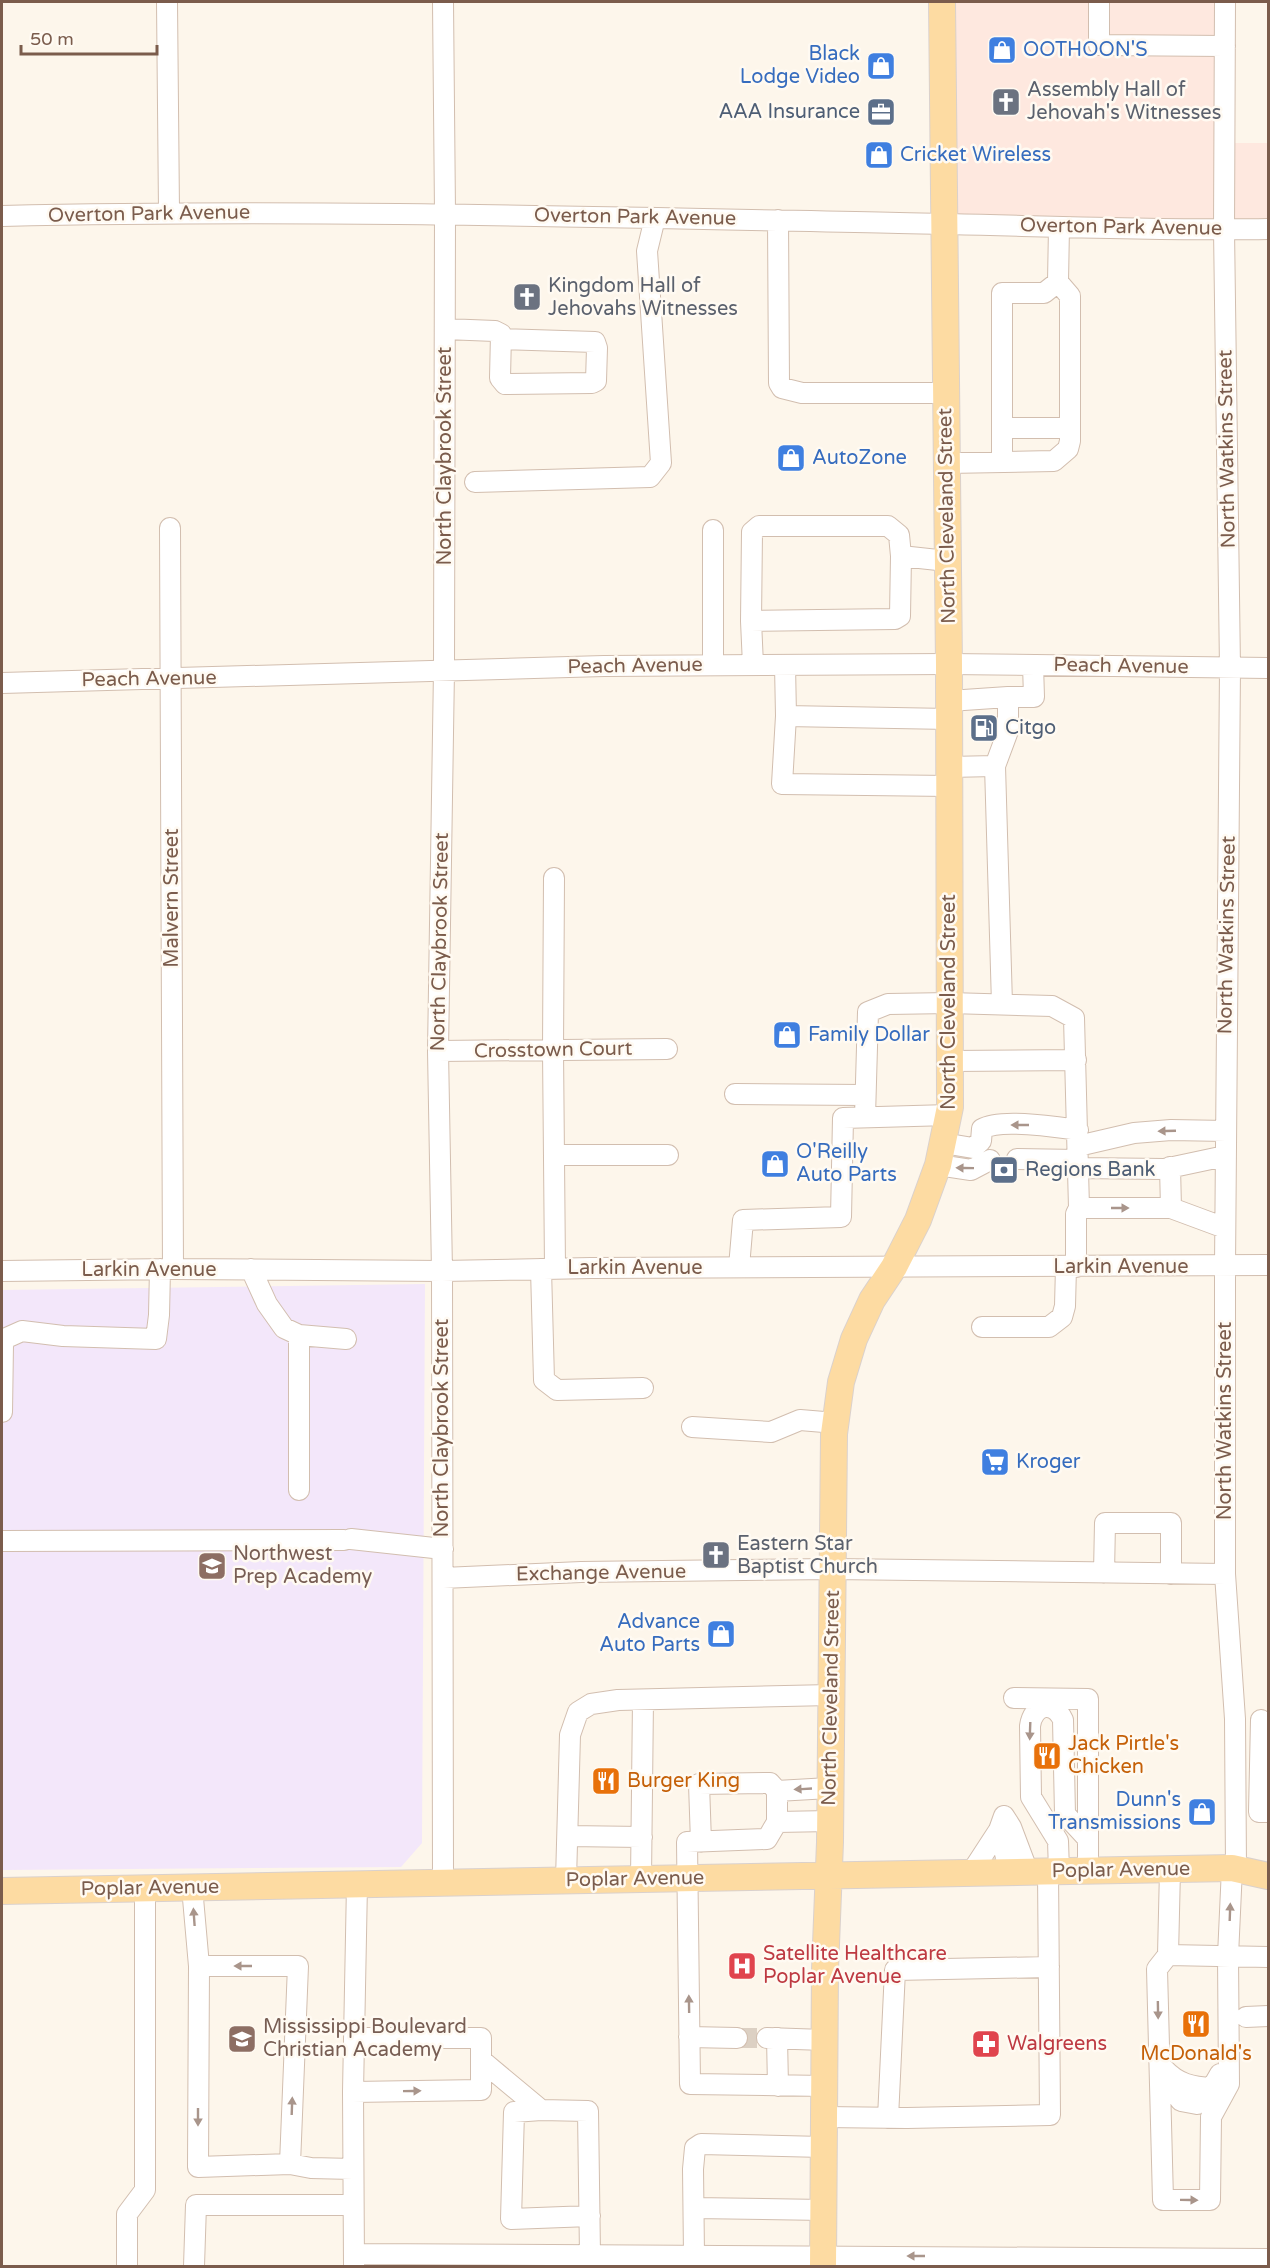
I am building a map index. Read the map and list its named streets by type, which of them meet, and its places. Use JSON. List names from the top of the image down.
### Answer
{
  "streets": {
    "main road": ["North Cleveland Street", "Poplar Avenue"],
    "street": [
      "Overton Park Avenue",
      "North Watkins Street",
      "North Claybrook Street",
      "Peach Avenue",
      "Malvern Street",
      "Crosstown Court",
      "Larkin Avenue",
      "Exchange Avenue"
    ]
  },
  "crossings": [
    ["Overton Park Avenue", "North Watkins Street"],
    ["Overton Park Avenue", "North Claybrook Street"],
    ["Overton Park Avenue", "North Cleveland Street"],
    ["North Watkins Street", "Peach Avenue"],
    ["North Watkins Street", "Larkin Avenue"],
    ["North Watkins Street", "Exchange Avenue"],
    ["North Watkins Street", "Poplar Avenue"],
    ["North Claybrook Street", "Peach Avenue"],
    ["North Claybrook Street", "Crosstown Court"],
    ["North Claybrook Street", "Larkin Avenue"],
    ["North Claybrook Street", "Exchange Avenue"],
    ["North Claybrook Street", "Poplar Avenue"],
    ["North Cleveland Street", "Peach Avenue"],
    ["North Cleveland Street", "Larkin Avenue"],
    ["North Cleveland Street", "Exchange Avenue"],
    ["North Cleveland Street", "Poplar Avenue"],
    ["Peach Avenue", "Malvern Street"],
    ["Malvern Street", "Larkin Avenue"]
  ],
  "places": {
    "shop": [
      "OOTHOON'S",
      "Black Lodge Video",
      "Cricket Wireless",
      "AutoZone",
      "Family Dollar",
      "O'Reilly Auto Parts",
      "Advance Auto Parts",
      "Dunn's Transmissions"
    ],
    "church": ["Assembly Hall of Jehovah's Witnesses", "Kingdom Hall of Jehovahs Witnesses", "Eastern Star Baptist Church"],
    "office": ["AAA Insurance"],
    "fuel station": ["Citgo"],
    "bank": ["Regions Bank"],
    "supermarket": ["Kroger"],
    "school or university": ["Northwest Prep Academy", "Mississippi Boulevard Christian Academy"],
    "restaurant": ["Jack Pirtle's Chicken", "Burger King", "McDonald's"],
    "hospital": ["Satellite Healthcare Poplar Avenue"],
    "pharmacy": ["Walgreens"]
  },
  "scale_bar": "50 m"
}
